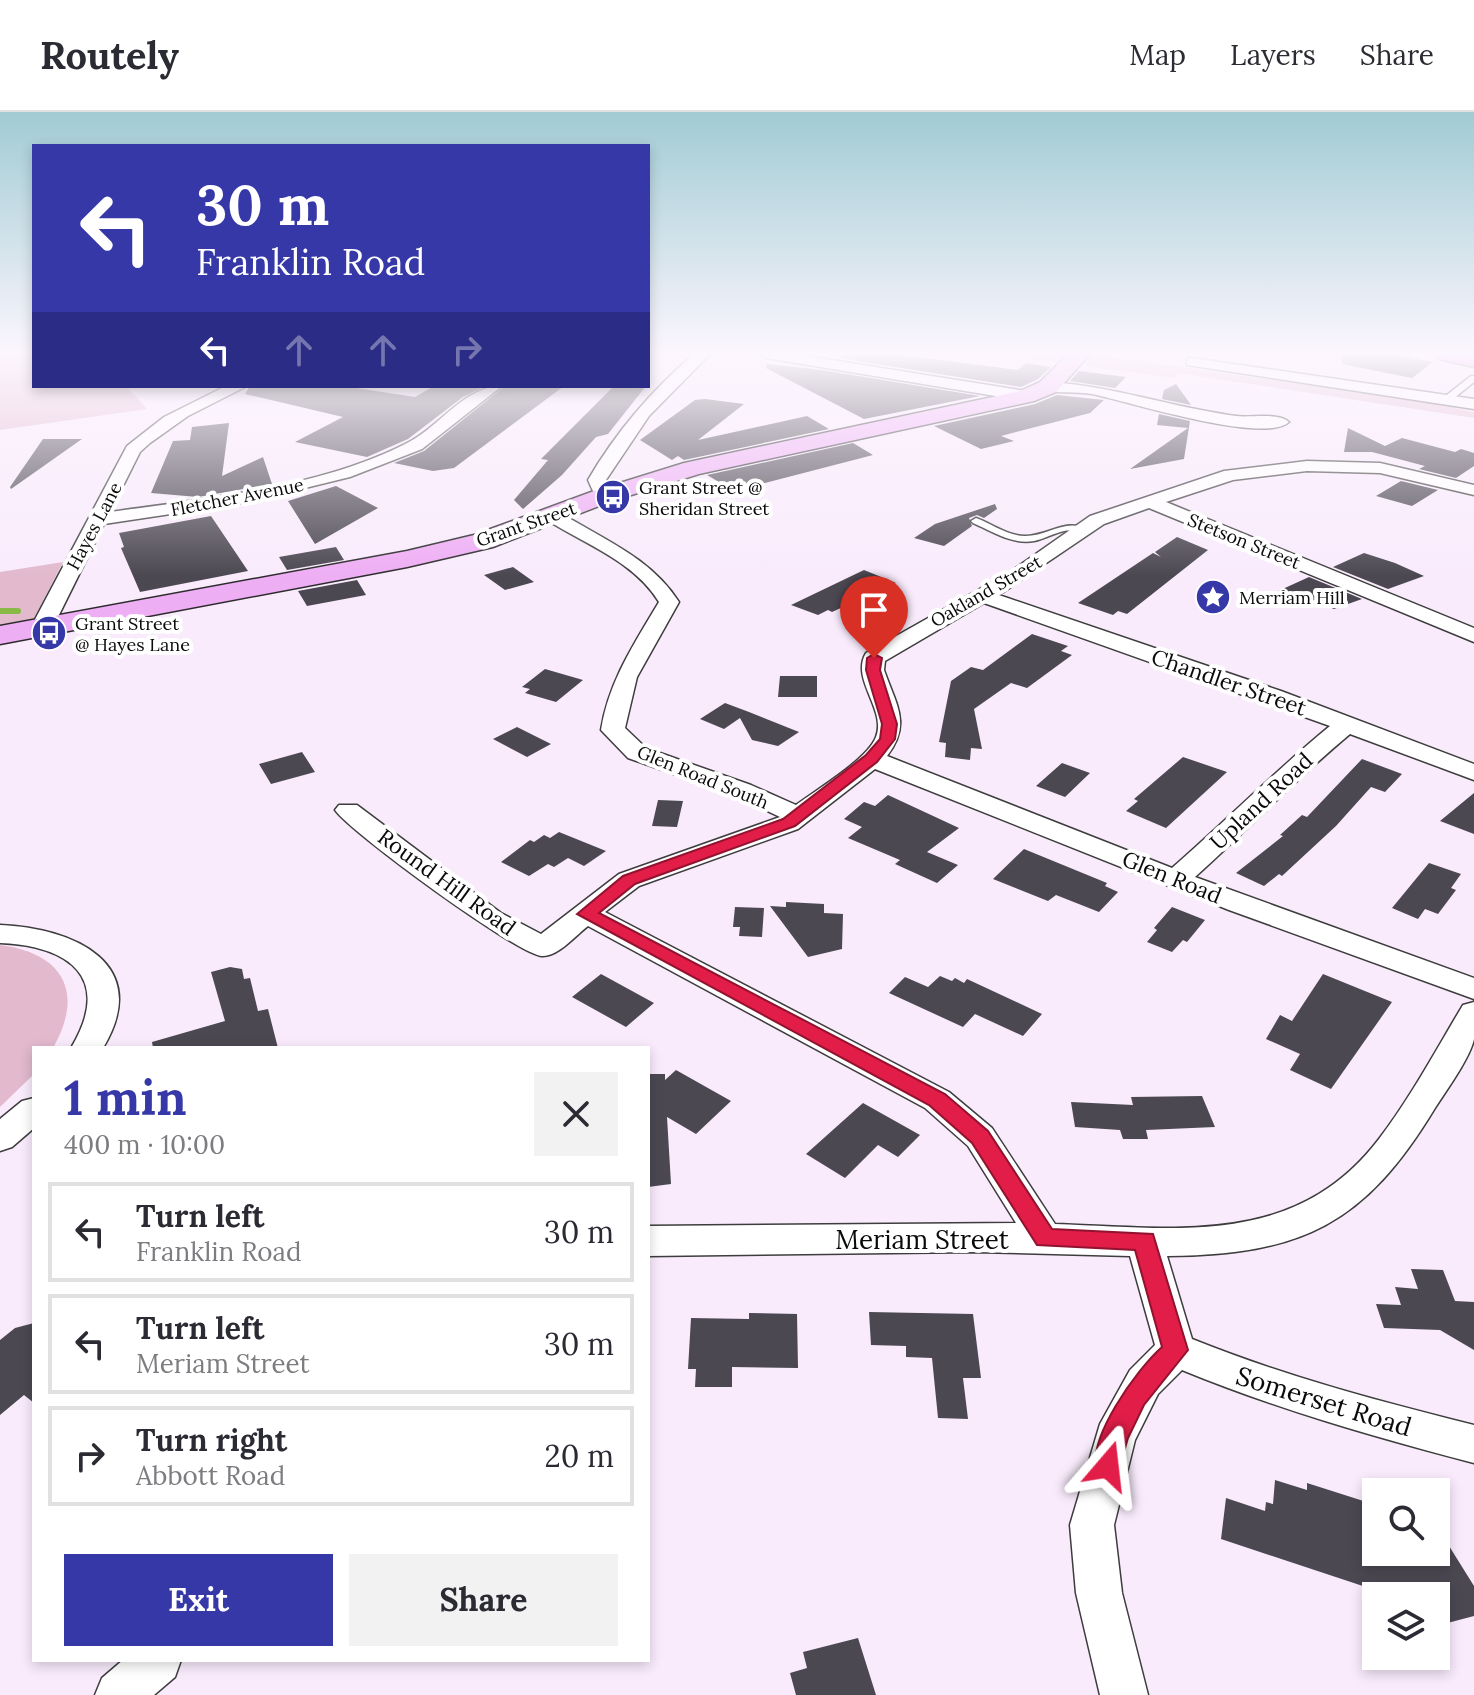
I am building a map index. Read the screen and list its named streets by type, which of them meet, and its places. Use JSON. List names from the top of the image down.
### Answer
{
  "streets": {
    "street": [
      "Fletcher Avenue",
      "Grant Street",
      "Hayes Lane",
      "Stetson Street",
      "Oakland Street",
      "Chandler Street",
      "Glen Road South",
      "Upland Road",
      "Glen Road",
      "Round Hill Road",
      "Meriam Street",
      "Somerset Road"
    ]
  },
  "crossings": [
    ["Fletcher Avenue", "Hayes Lane"],
    ["Grant Street", "Hayes Lane"],
    ["Grant Street", "Glen Road South"],
    ["Stetson Street", "Oakland Street"],
    ["Oakland Street", "Chandler Street"],
    ["Oakland Street", "Glen Road South"],
    ["Oakland Street", "Glen Road"],
    ["Oakland Street", "Round Hill Road"],
    ["Chandler Street", "Upland Road"],
    ["Upland Road", "Glen Road"]
  ],
  "places": {
    "bus stop": ["Grant Street @ Sheridan Street", "Grant Street @ Hayes Lane"],
    "place": ["Merriam Hill"]
  },
  "page": {
    "header": "Routely",
    "nav": ["Map", "Layers", "Share"],
    "turn": ["30 m", "Franklin Road"],
    "heading": ["1 min", "400 m · 10:00"],
    "list": [
      {
        "name": "Turn left",
        "note": "Franklin Road",
        "value": "30 m"
      },
      {
        "name": "Turn left",
        "note": "Meriam Street",
        "value": "30 m"
      },
      {
        "name": "Turn right",
        "note": "Abbott Road",
        "value": "20 m"
      }
    ],
    "buttons": ["Exit", "Share"]
  }
}
